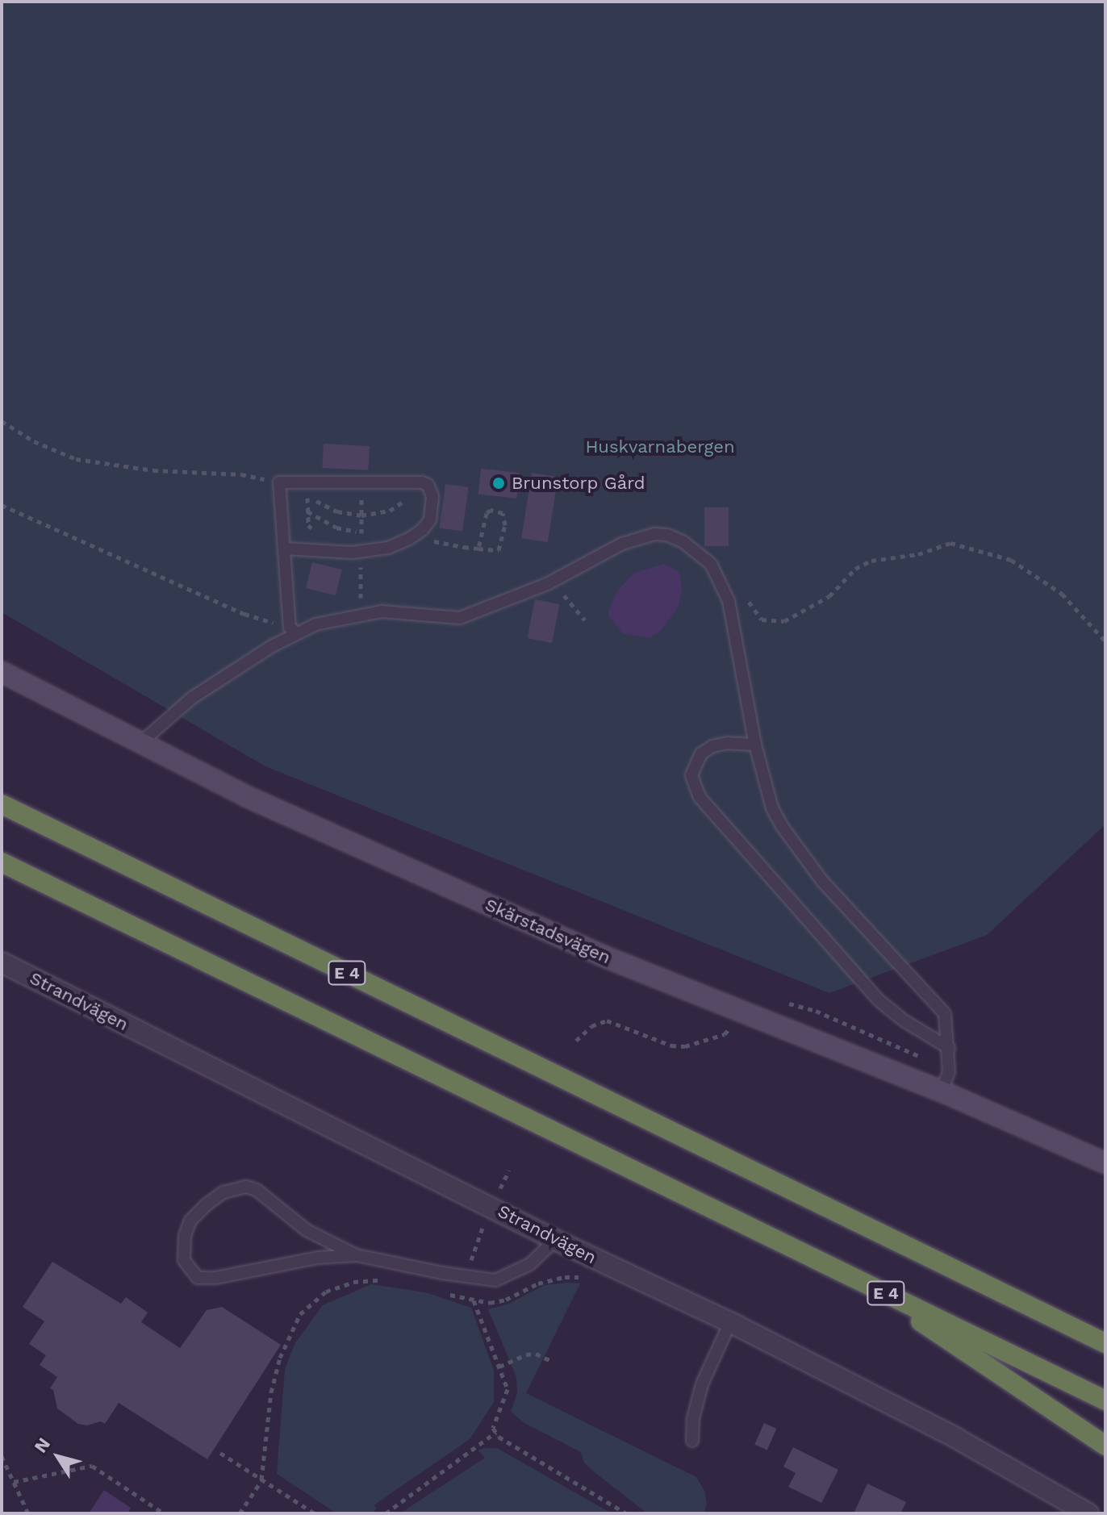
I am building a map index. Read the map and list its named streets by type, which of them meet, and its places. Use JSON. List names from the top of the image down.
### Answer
{
  "streets": {
    "highway": ["E 4"],
    "main road": ["Skärstadsvägen"],
    "street": ["Strandvägen"]
  },
  "parks": ["Huskvarnabergen"],
  "places": ["Brunstorp Gård"],
  "north": "top left"
}
